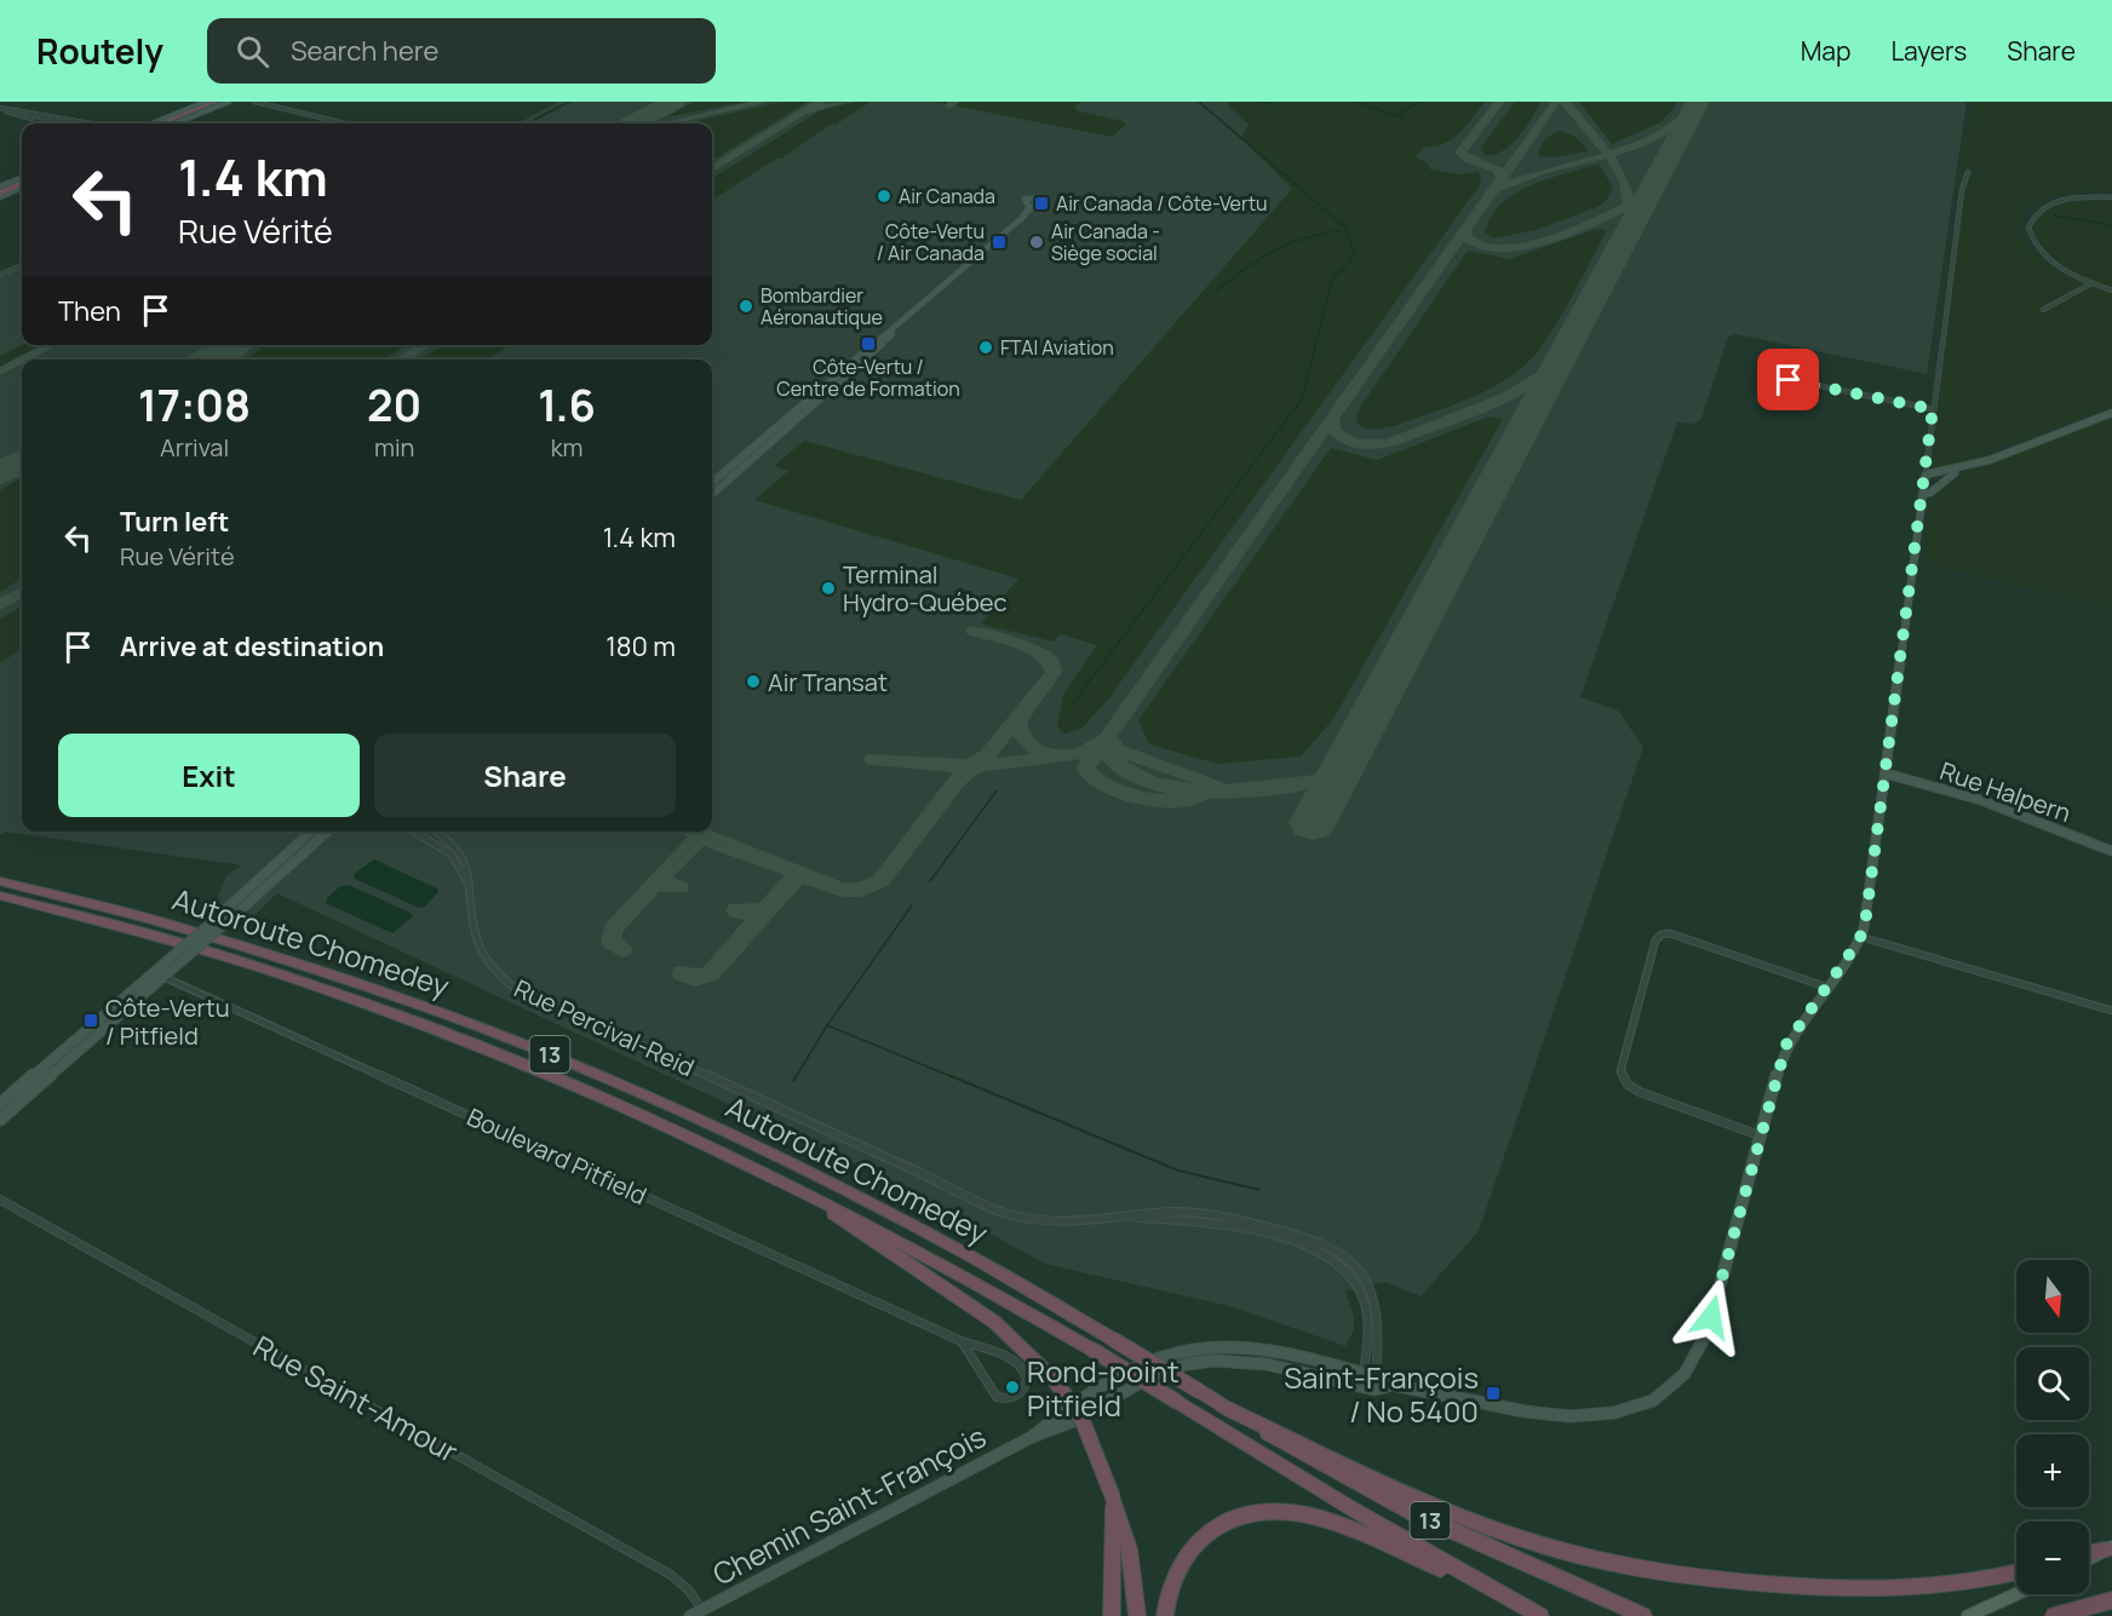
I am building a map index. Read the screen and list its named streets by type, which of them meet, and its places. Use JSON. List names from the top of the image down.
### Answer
{
  "streets": {
    "highway": ["Autoroute Chomedey", "13"],
    "street": [
      "Rue Halpern",
      "Rue Percival-Reid",
      "Boulevard Pitfield",
      "Rue Saint-Amour",
      "Chemin Saint-François"
    ]
  },
  "crossings": [
    ["Rue Halpern", "Chemin Saint-François"],
    ["Rue Percival-Reid", "Chemin Saint-François"],
    ["Rue Saint-Amour", "Chemin Saint-François"]
  ],
  "places": {
    "other": [
      "Air Canada",
      "Air Canada - Siège social",
      "Bombardier Aéronautique",
      "FTAI Aviation",
      "Terminal Hydro-Québec",
      "Air Transat",
      "Rond-point Pitfield"
    ],
    "transit": [
      "Air Canada / Côte-Vertu",
      "Côte-Vertu / Air Canada",
      "Côte-Vertu / Centre de Formation",
      "Côte-Vertu / Pitfield",
      "Saint-François / No 5400"
    ]
  },
  "north": "bottom",
  "page": {
    "header": "Routely",
    "search": "Search here",
    "nav": ["Map", "Layers", "Share"],
    "turn": ["1.4 km", "Rue Vérité"],
    "then": "Then",
    "eta": [
      "17:08",
      "Arrival",
      "20",
      "min",
      "1.6",
      "km"
    ],
    "list": [
      {
        "name": "Turn left",
        "note": "Rue Vérité",
        "value": "1.4 km"
      },
      {
        "name": "Arrive at destination",
        "value": "180 m"
      }
    ],
    "buttons": ["Exit", "Share"],
    "map_buttons": ["+", "−"]
  }
}
